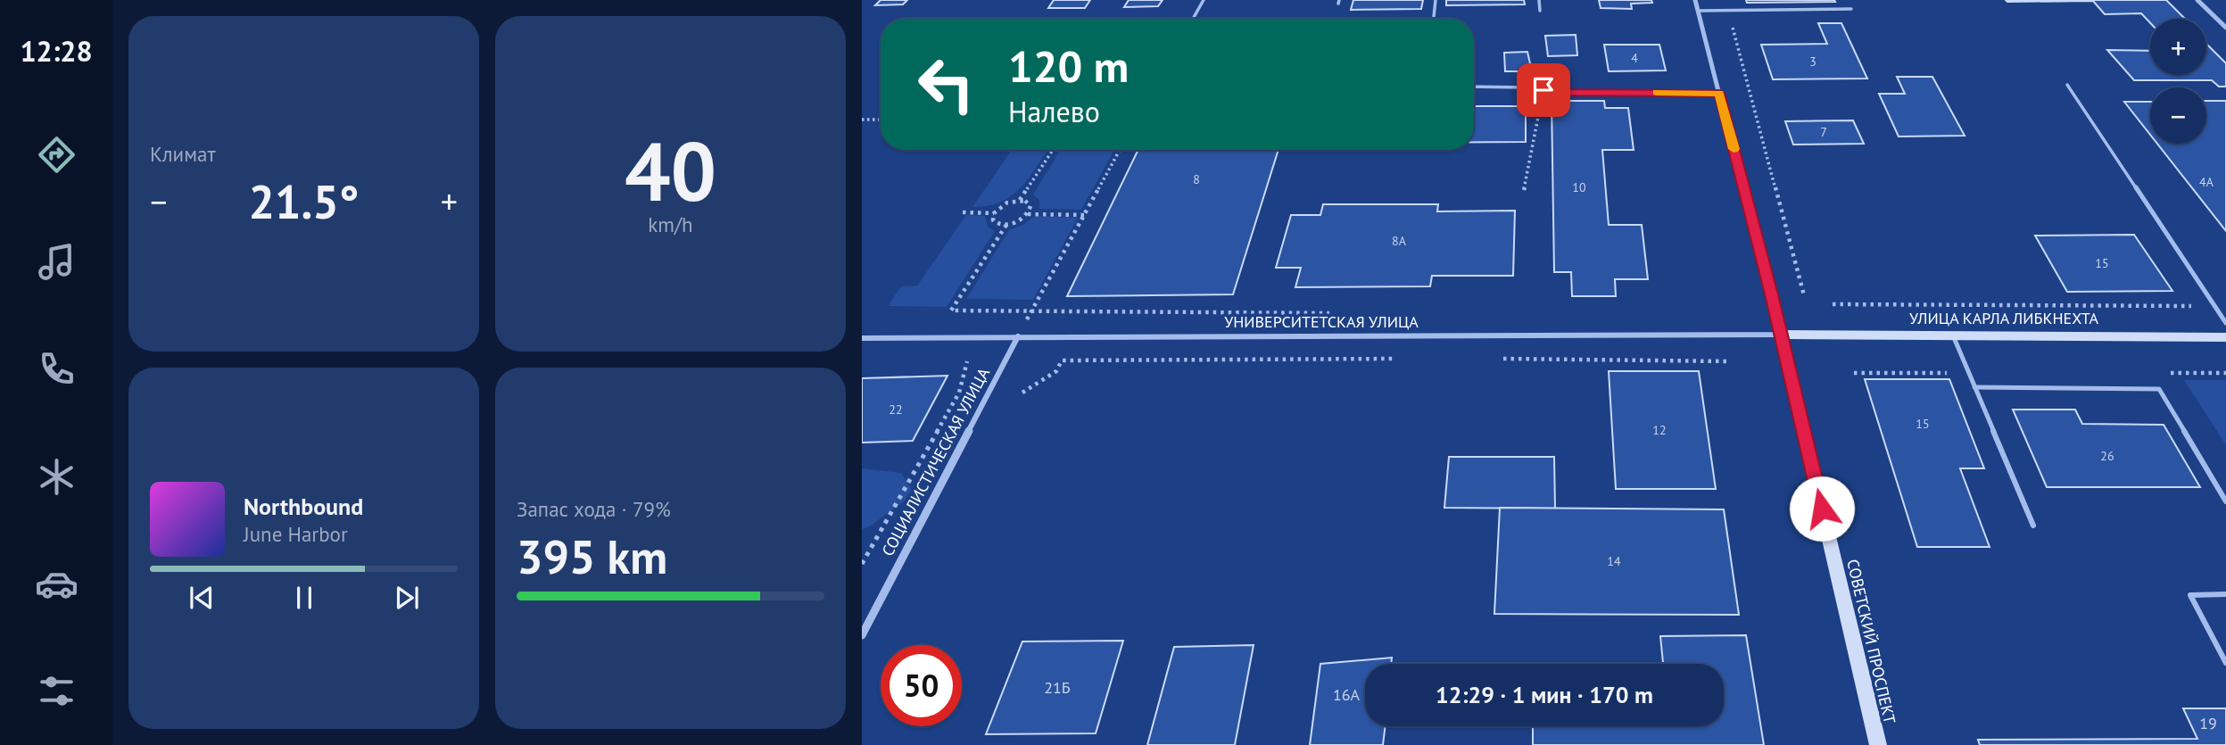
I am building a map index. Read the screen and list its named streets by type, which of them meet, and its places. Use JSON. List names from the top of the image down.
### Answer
{
  "streets": {
    "main road": ["УЛИЦА КАРЛА ЛИБКНЕХТА", "СОВЕТСКИЙ ПРОСПЕКТ"],
    "street": ["УНИВЕРСИТЕТСКАЯ УЛИЦА", "СОЦИАЛИСТИЧЕСКАЯ УЛИЦА"]
  },
  "crossings": [
    ["УЛИЦА КАРЛА ЛИБКНЕХТА", "УНИВЕРСИТЕТСКАЯ УЛИЦА"],
    ["УЛИЦА КАРЛА ЛИБКНЕХТА", "СОВЕТСКИЙ ПРОСПЕКТ"],
    ["УНИВЕРСИТЕТСКАЯ УЛИЦА", "СОЦИАЛИСТИЧЕСКАЯ УЛИЦА"],
    ["УНИВЕРСИТЕТСКАЯ УЛИЦА", "СОВЕТСКИЙ ПРОСПЕКТ"]
  ],
  "house_numbers": [
    "4",
    "3",
    "7",
    "8",
    "4А",
    "10",
    "8А",
    "15",
    "22",
    "15",
    "12",
    "26",
    "14",
    "21Б",
    "16А",
    "19"
  ],
  "page": {
    "tabs": "12:28",
    "tile": [
      "Климат",
      ["40", "km/h"],
      ["Запас хода · 79%", "395 km"]
    ],
    "map_buttons": ["+", "−"],
    "turn": ["120 m", "Налево"],
    "heat": ["−", "21.5°", "+"],
    "song": ["Northbound", "June Harbor"],
    "limit": "50",
    "trip": "12:29 · 1 мин · 170 m"
  }
}
